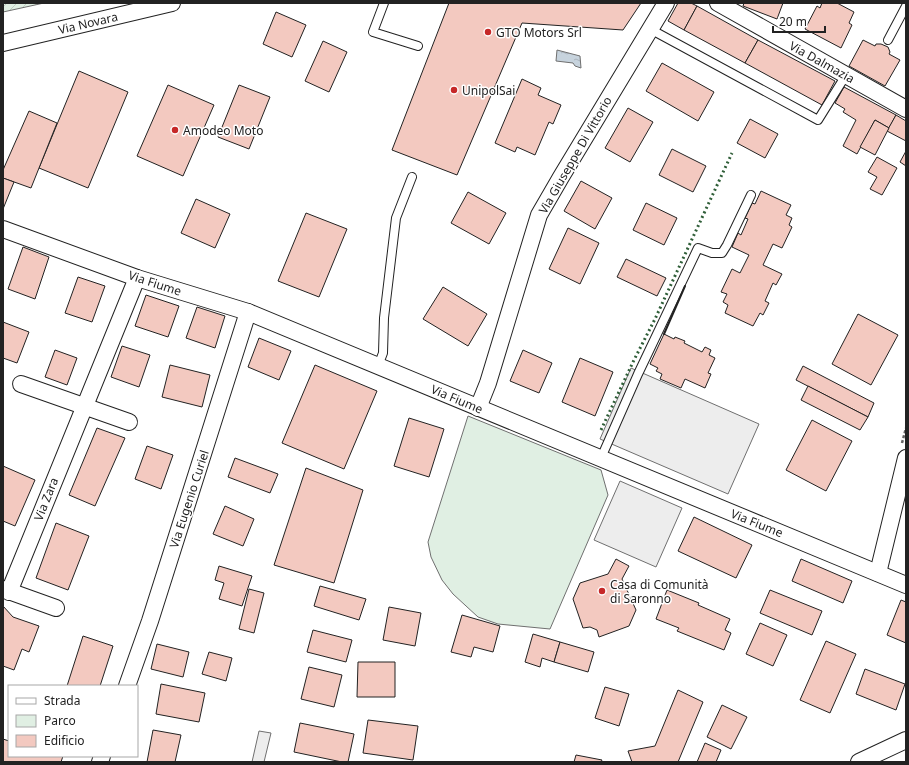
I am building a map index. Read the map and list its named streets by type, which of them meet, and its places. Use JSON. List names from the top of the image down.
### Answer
{
  "streets": {
    "street": [
      "Via Novara",
      "Via Dalmazia",
      "Via Giuseppe Di Vittorio",
      "Via Fiume",
      "Via Zara",
      "Via Eugenio Curiel"
    ]
  },
  "crossings": [
    ["Via Giuseppe Di Vittorio", "Via Fiume"],
    ["Via Fiume", "Via Zara"],
    ["Via Fiume", "Via Eugenio Curiel"]
  ],
  "places": [
    "GTO Motors Srl",
    "UnipolSai",
    "Amodeo Moto",
    "Casa di Comunità di Saronno"
  ],
  "legend": ["Strada", "Parco", "Edificio"],
  "scale_bar": "20 m"
}
